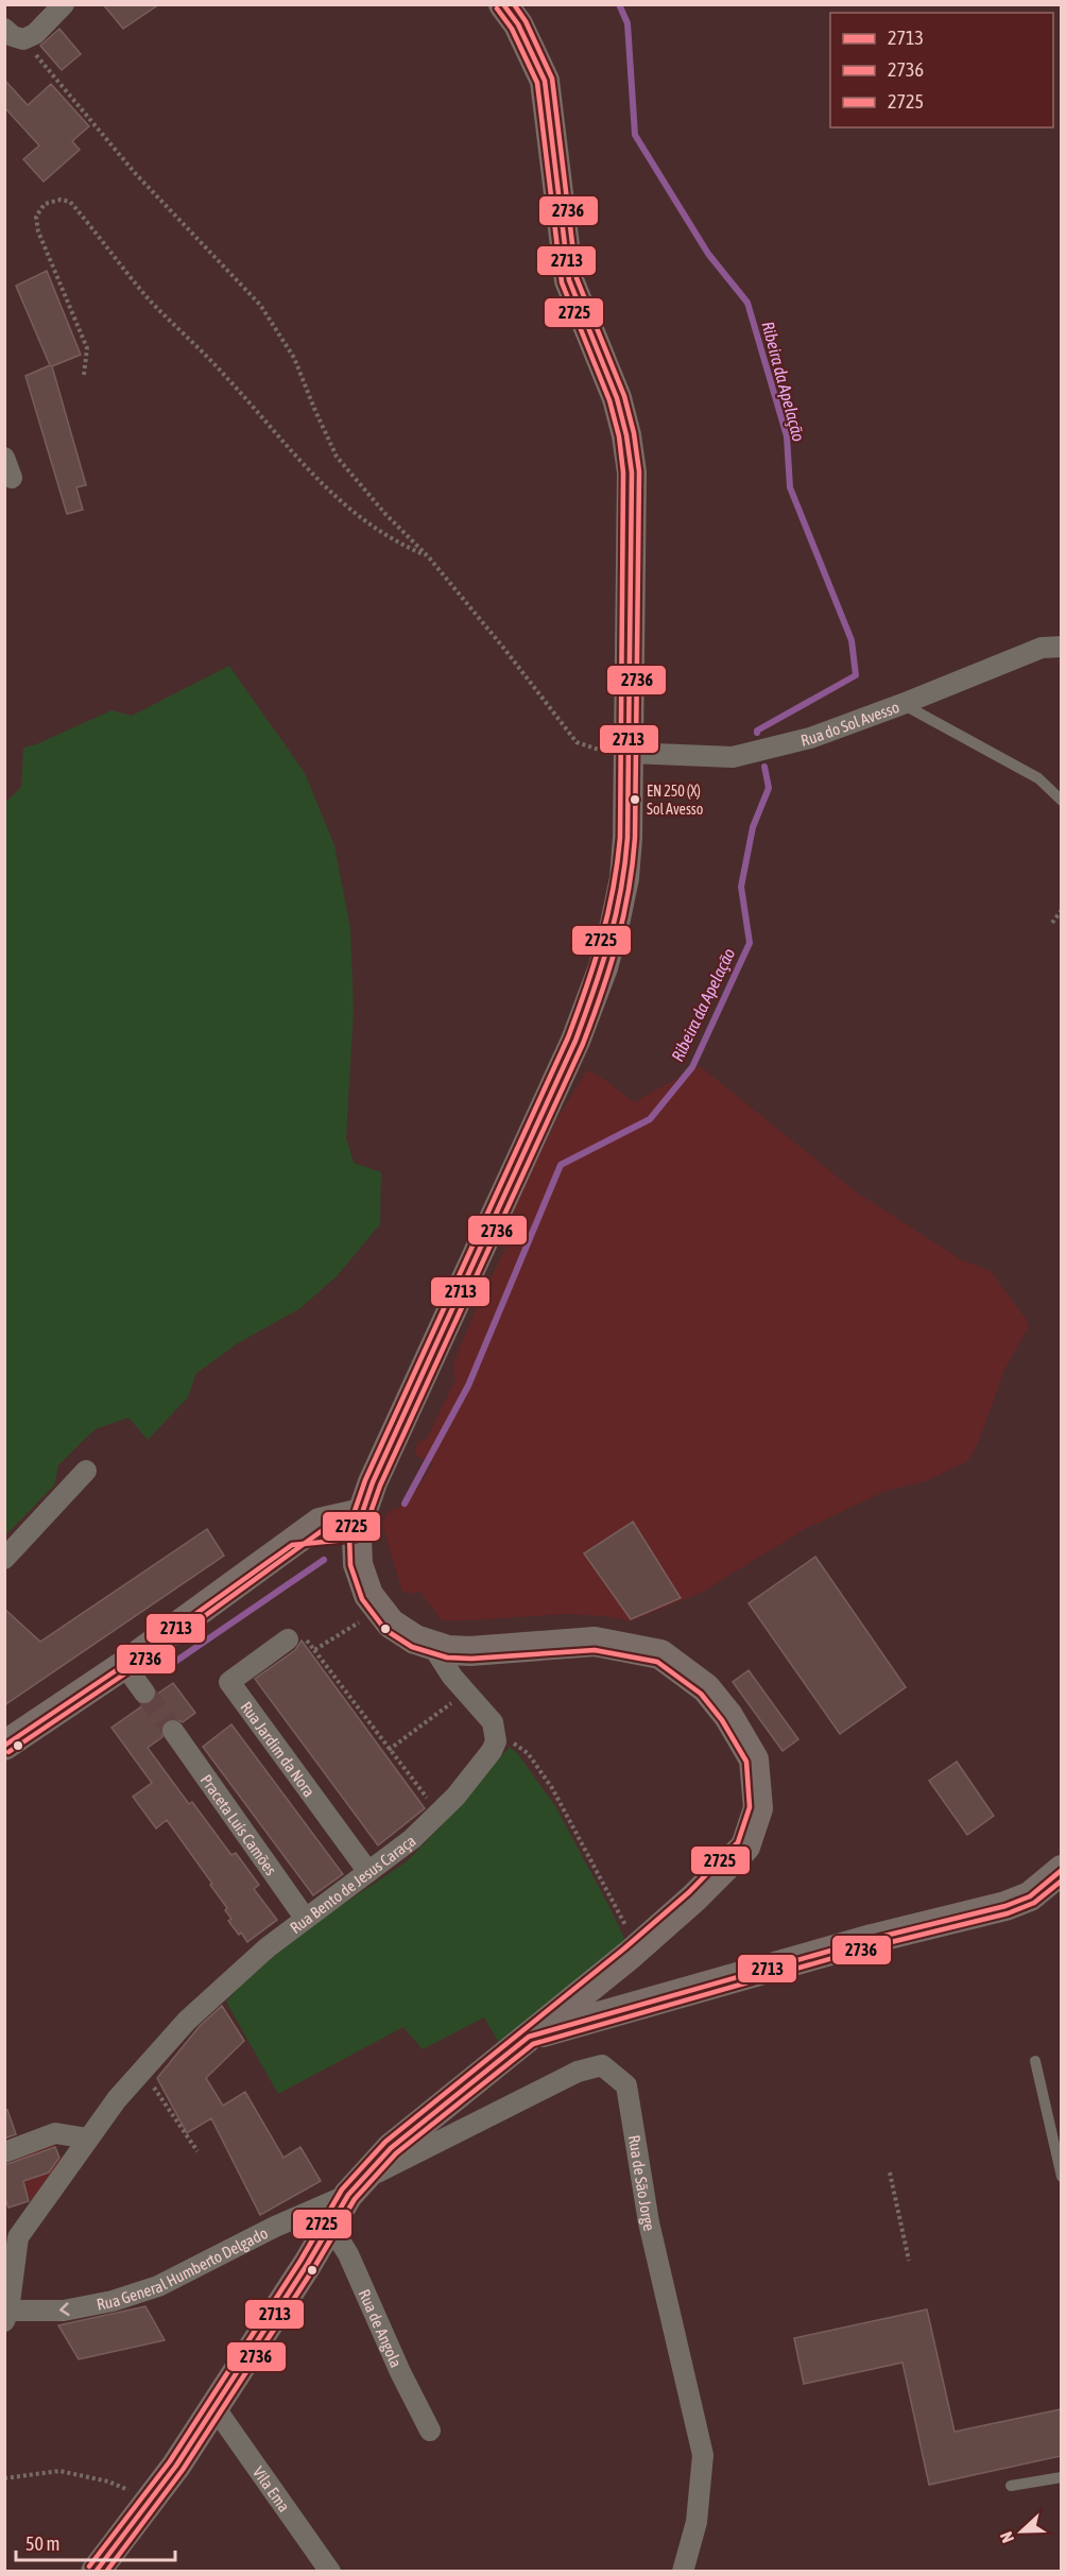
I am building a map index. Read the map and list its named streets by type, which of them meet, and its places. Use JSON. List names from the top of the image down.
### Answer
{
  "streets": {
    "street": [
      "Rua do Sol Avesso",
      "Rua Jardim da Nora",
      "Praceta Luís Camões",
      "Rua Bento de Jesus Caraça",
      "Rua de São Jorge",
      "Rua General Humberto Delgado",
      "Rua de Angola",
      "Vila Ema"
    ]
  },
  "crossings": [
    ["Rua Jardim da Nora", "Rua Bento de Jesus Caraça"],
    ["Praceta Luís Camões", "Rua Bento de Jesus Caraça"],
    ["Rua de São Jorge", "Rua General Humberto Delgado"]
  ],
  "one_way": ["Rua General Humberto Delgado"],
  "water": ["Ribeira da Apelação"],
  "places": ["EN 250 (X) Sol Avesso"],
  "lines": ["transit line 2713", "transit line 2736", "transit line 2725"],
  "legend": ["2713", "2736", "2725"],
  "scale_bar": "50 m",
  "north": "left"
}
